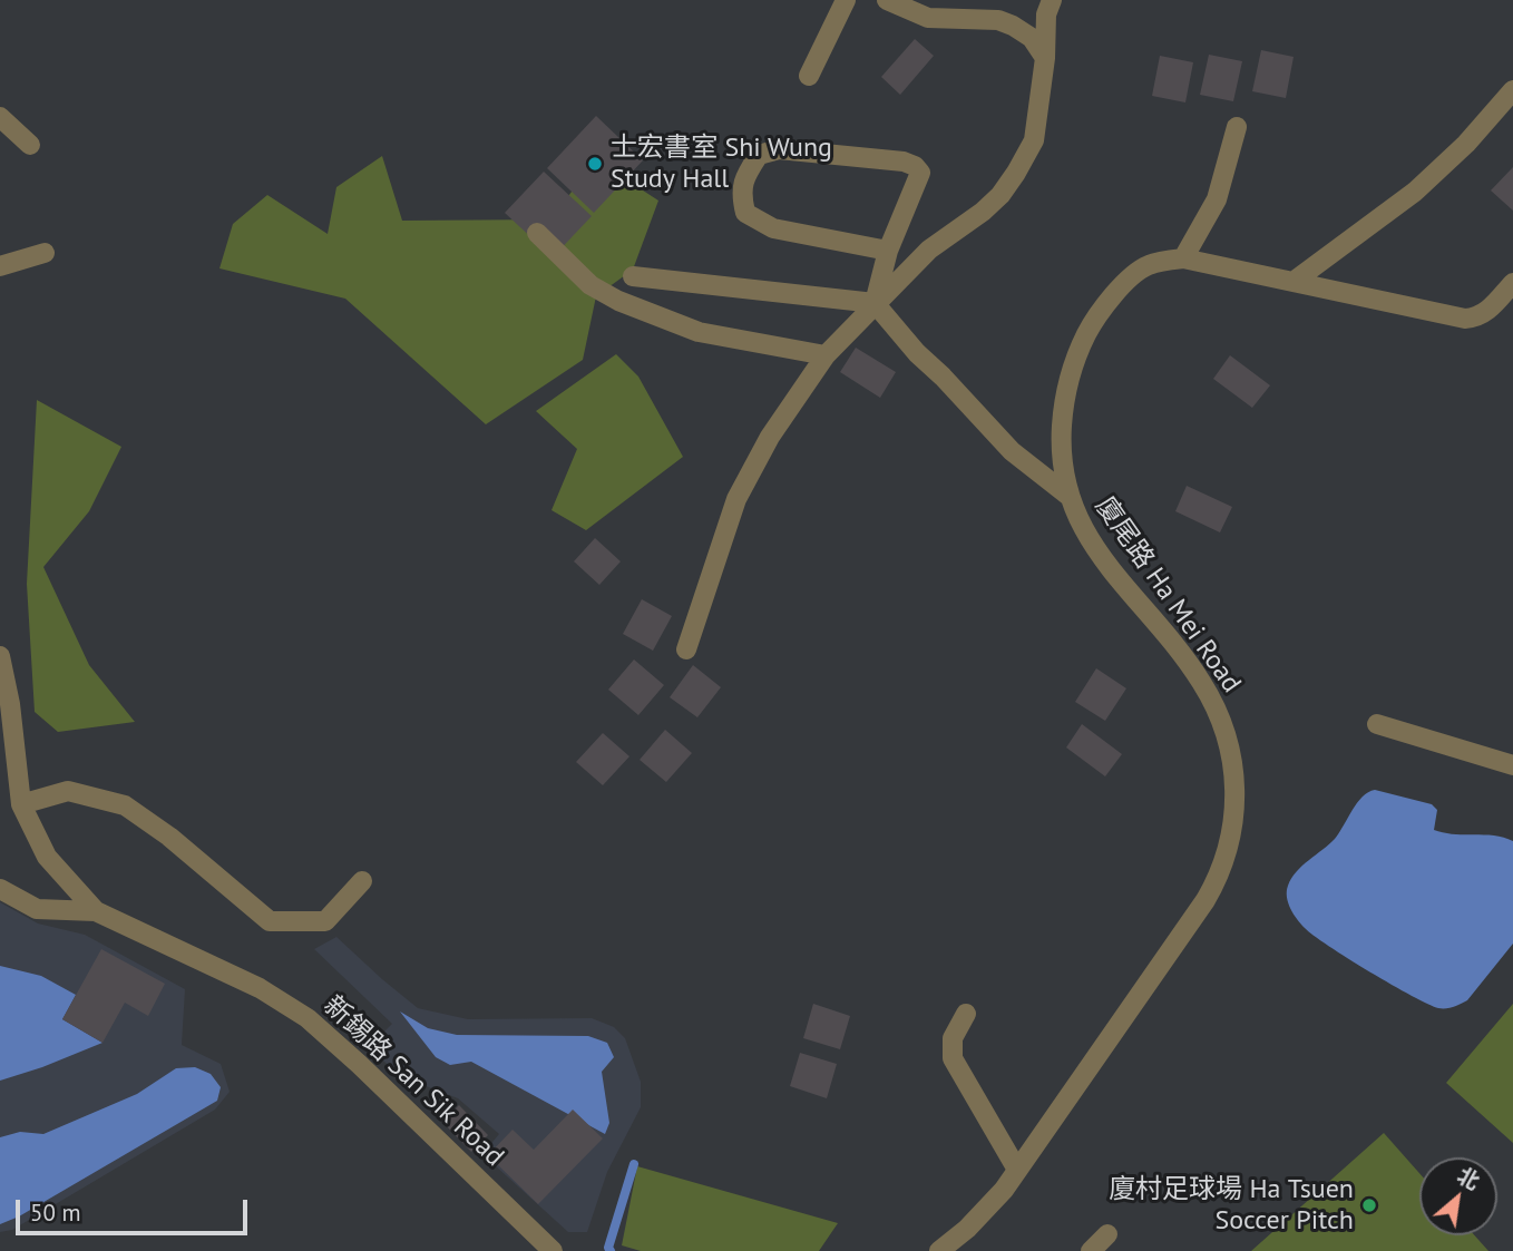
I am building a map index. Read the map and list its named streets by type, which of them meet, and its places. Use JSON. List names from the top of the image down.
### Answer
{
  "streets": {
    "street": ["廈尾路 Ha Mei Road", "新錫路 San Sik Road"]
  },
  "places": ["士宏書室 Shi Wung Study Hall", "廈村足球場 Ha Tsuen Soccer Pitch"],
  "scale_bar": "50 m",
  "north": "top right"
}
